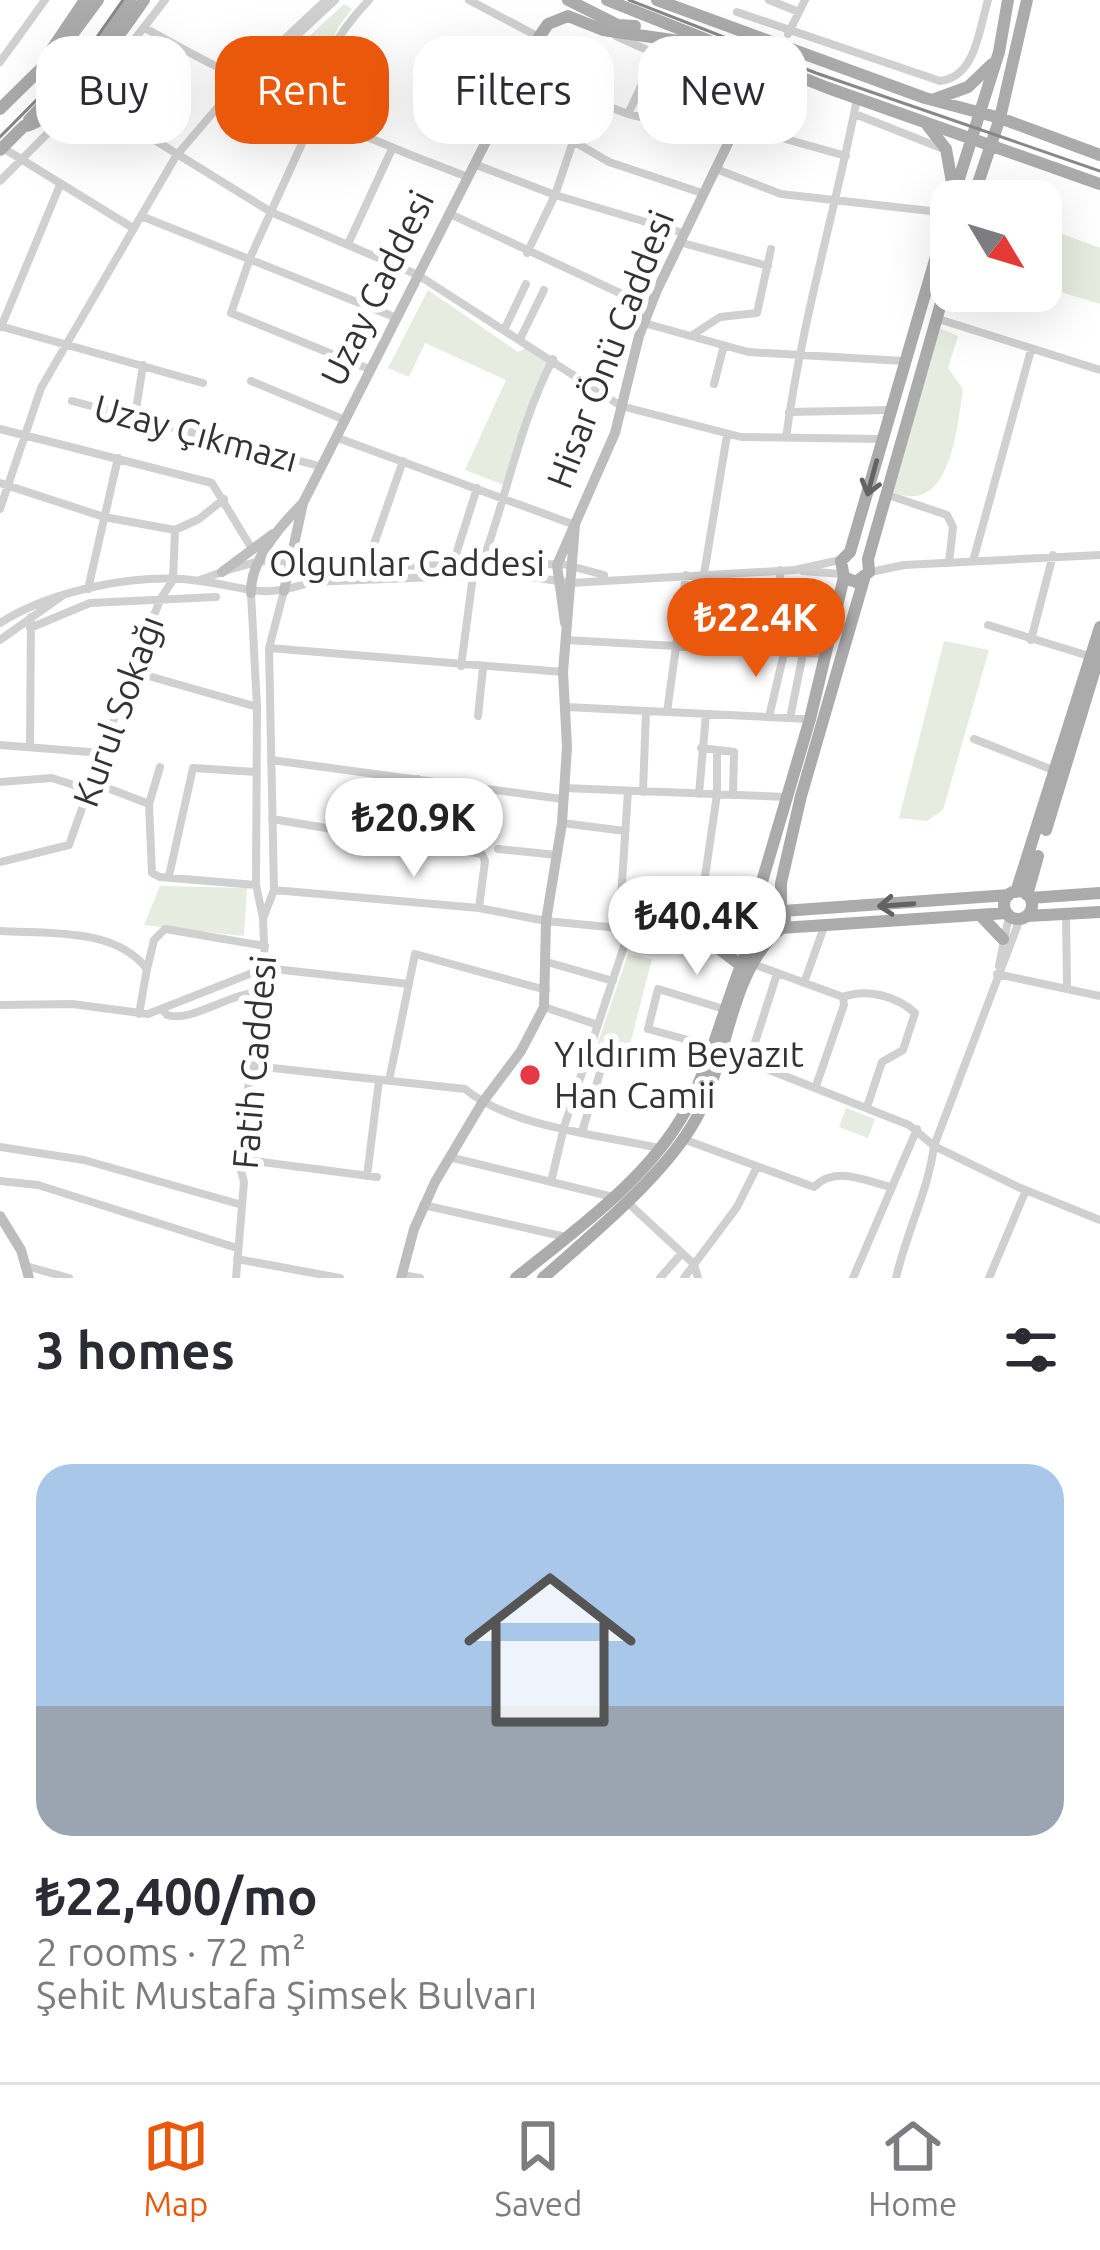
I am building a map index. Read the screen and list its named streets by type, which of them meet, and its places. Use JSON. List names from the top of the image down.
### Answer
{
  "streets": {
    "main road": ["Uzay Caddesi", "Hisar Önü Caddesi"],
    "street": [
      "Uzay Çıkmazı",
      "Olgunlar Caddesi",
      "Kurul Sokağı",
      "Fatih Caddesi"
    ]
  },
  "crossings": [
    ["Uzay Caddesi", "Uzay Çıkmazı"],
    ["Uzay Caddesi", "Olgunlar Caddesi"],
    ["Uzay Caddesi", "Fatih Caddesi"],
    ["Hisar Önü Caddesi", "Olgunlar Caddesi"],
    ["Olgunlar Caddesi", "Kurul Sokağı"],
    ["Olgunlar Caddesi", "Fatih Caddesi"]
  ],
  "places": ["Yıldırım Beyazıt Han Camii"],
  "north": "bottom right",
  "page": {
    "chip": [
      "Buy",
      "Rent",
      "Filters",
      "New"
    ],
    "price": ["₺22.4K", "₺20.9K", "₺40.4K"],
    "heading": "3 homes",
    "list": [
      {
        "name": "₺22,400/mo",
        "note": "2 rooms · 72 m² · Şehit Mustafa Şimsek Bulvarı"
      }
    ],
    "tabs": ["Map", "Saved", "Home"]
  }
}
